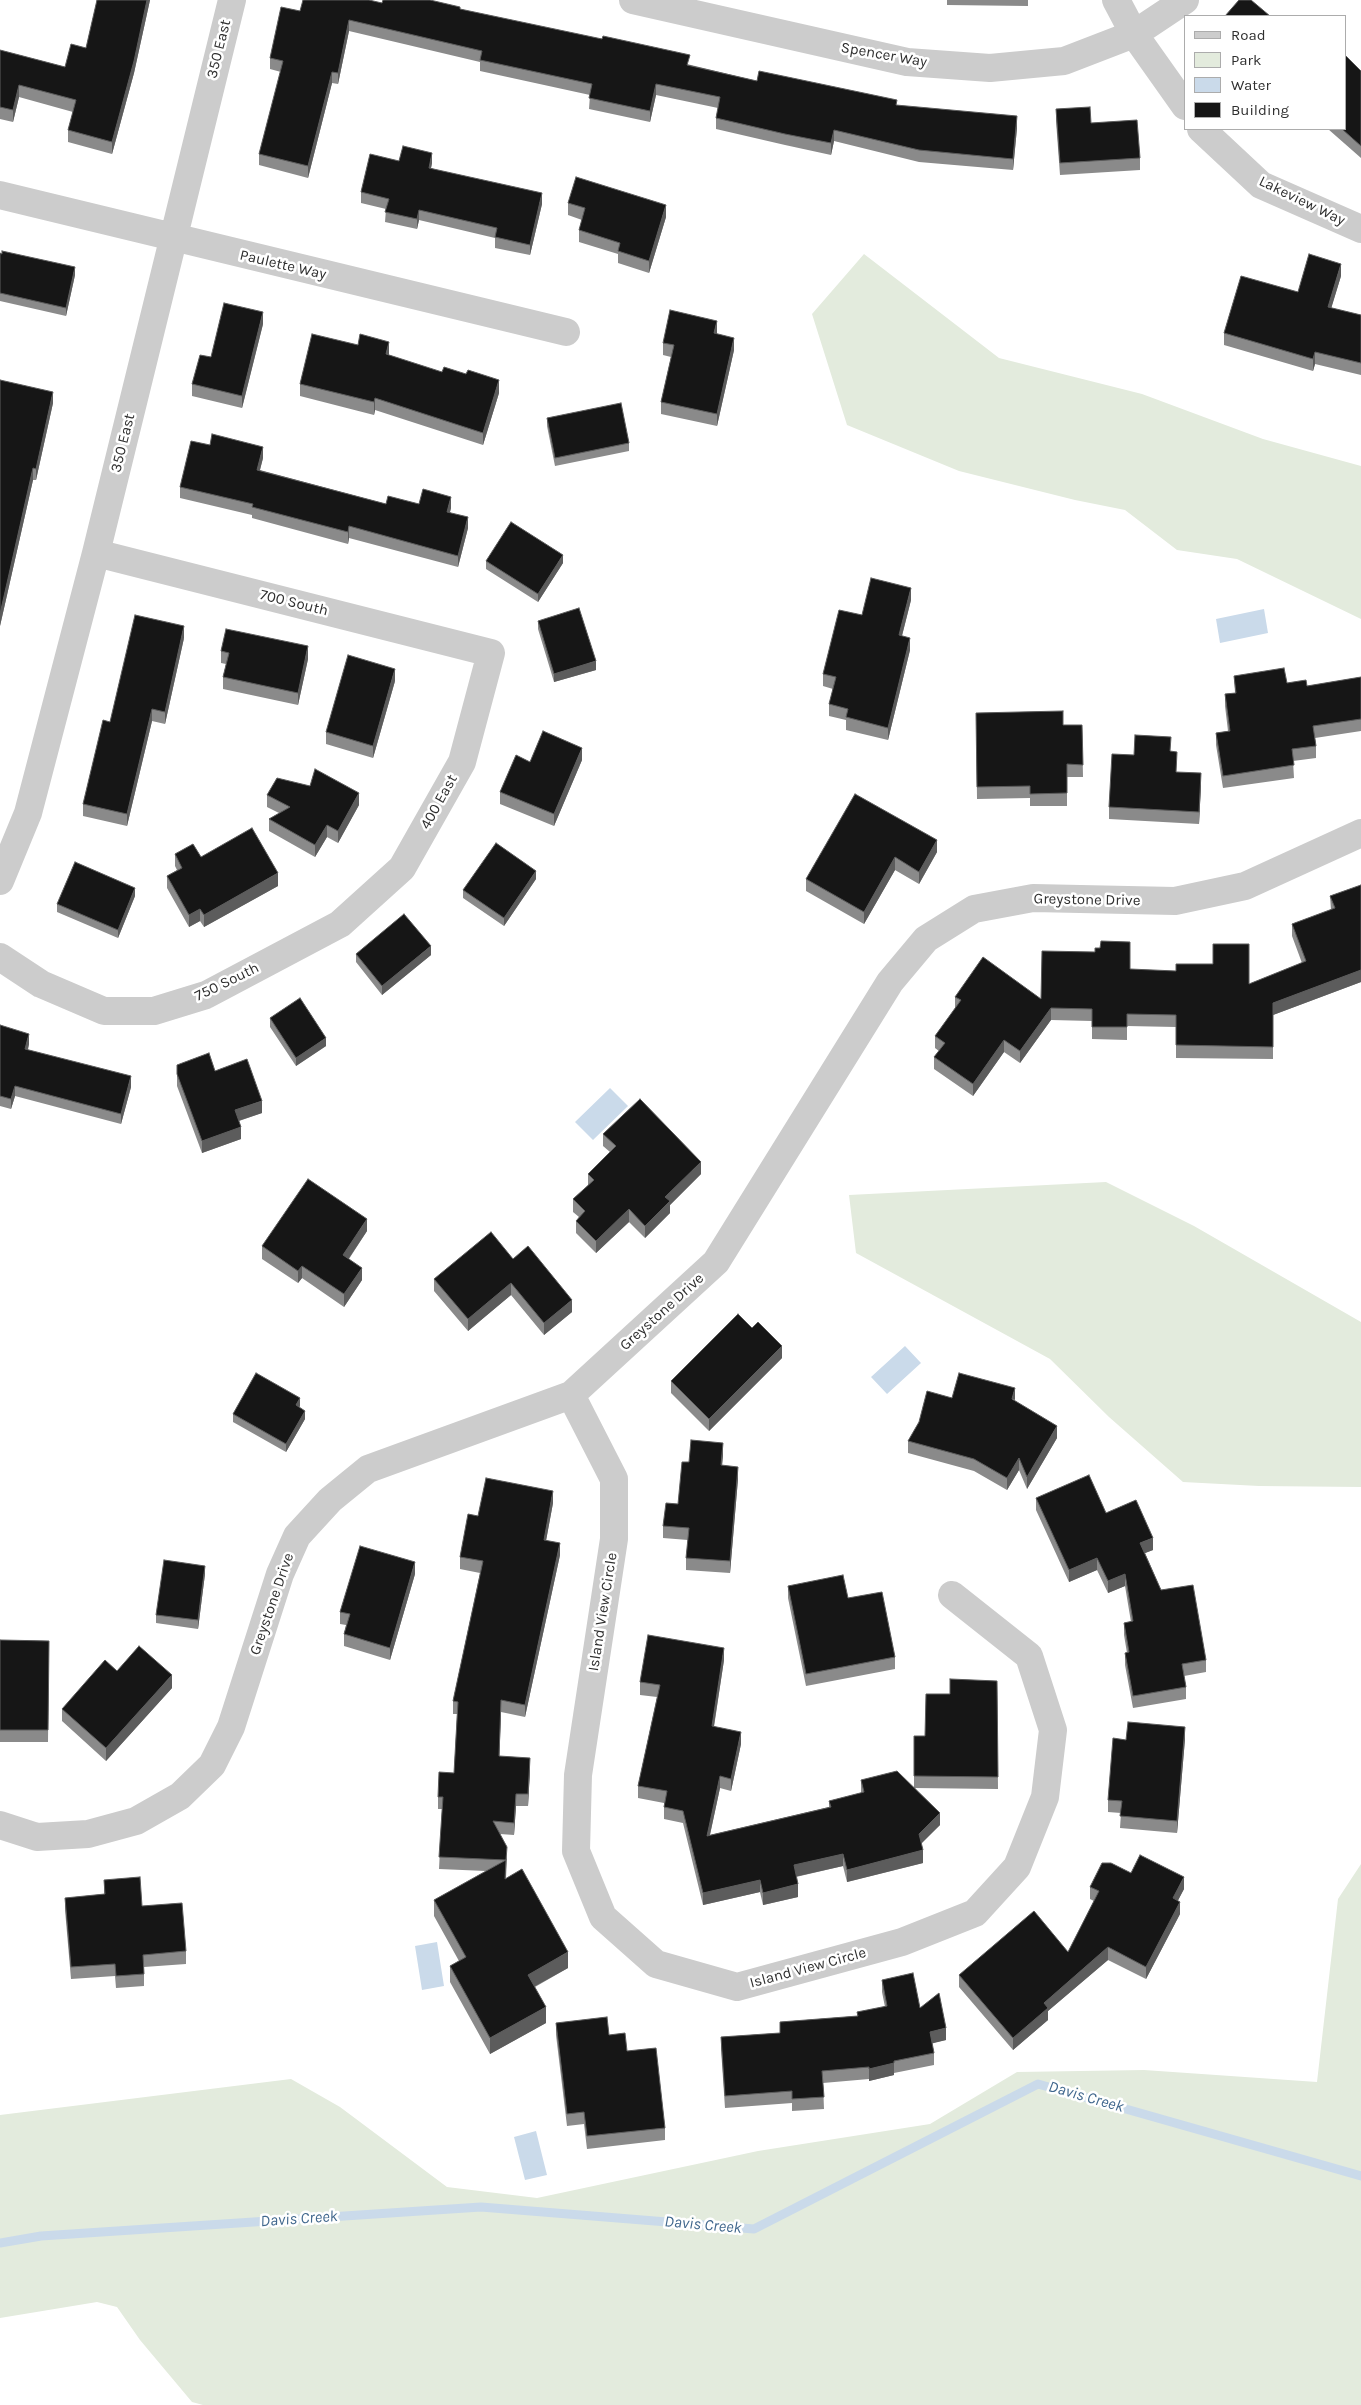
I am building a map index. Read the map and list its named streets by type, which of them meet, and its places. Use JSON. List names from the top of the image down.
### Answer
{
  "streets": {
    "street": [
      "350 East",
      "Spencer Way",
      "Lakeview Way",
      "Paulette Way",
      "700 South",
      "400 East",
      "Greystone Drive",
      "750 South",
      "Island View Circle"
    ]
  },
  "crossings": [
    ["350 East", "Paulette Way"],
    ["350 East", "700 South"],
    ["700 South", "400 East"],
    ["400 East", "750 South"],
    ["Greystone Drive", "Island View Circle"]
  ],
  "water": ["Davis Creek"],
  "legend": [
    "Road",
    "Park",
    "Water",
    "Building"
  ]
}
